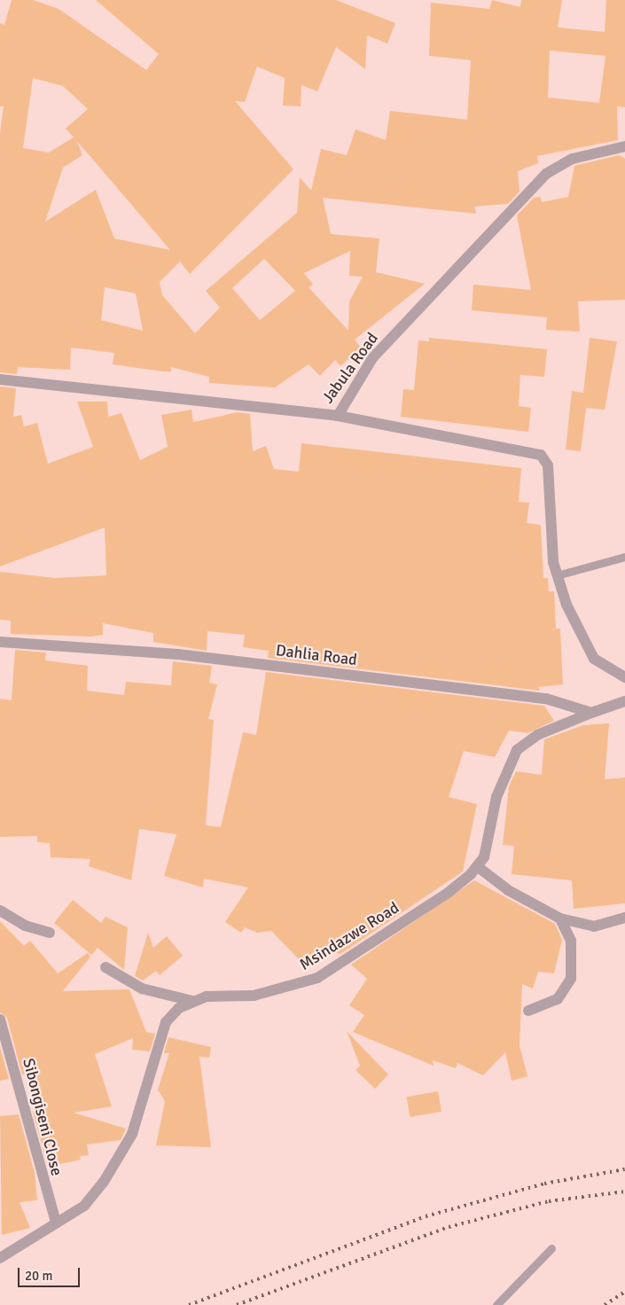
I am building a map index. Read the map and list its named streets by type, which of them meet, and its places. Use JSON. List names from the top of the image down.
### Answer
{
  "streets": {
    "street": [
      "Jabula Road",
      "Dahlia Road",
      "Msindazwe Road",
      "Sibongiseni Close"
    ]
  },
  "crossings": [
    ["Dahlia Road", "Msindazwe Road"]
  ],
  "scale_bar": "20 m"
}
